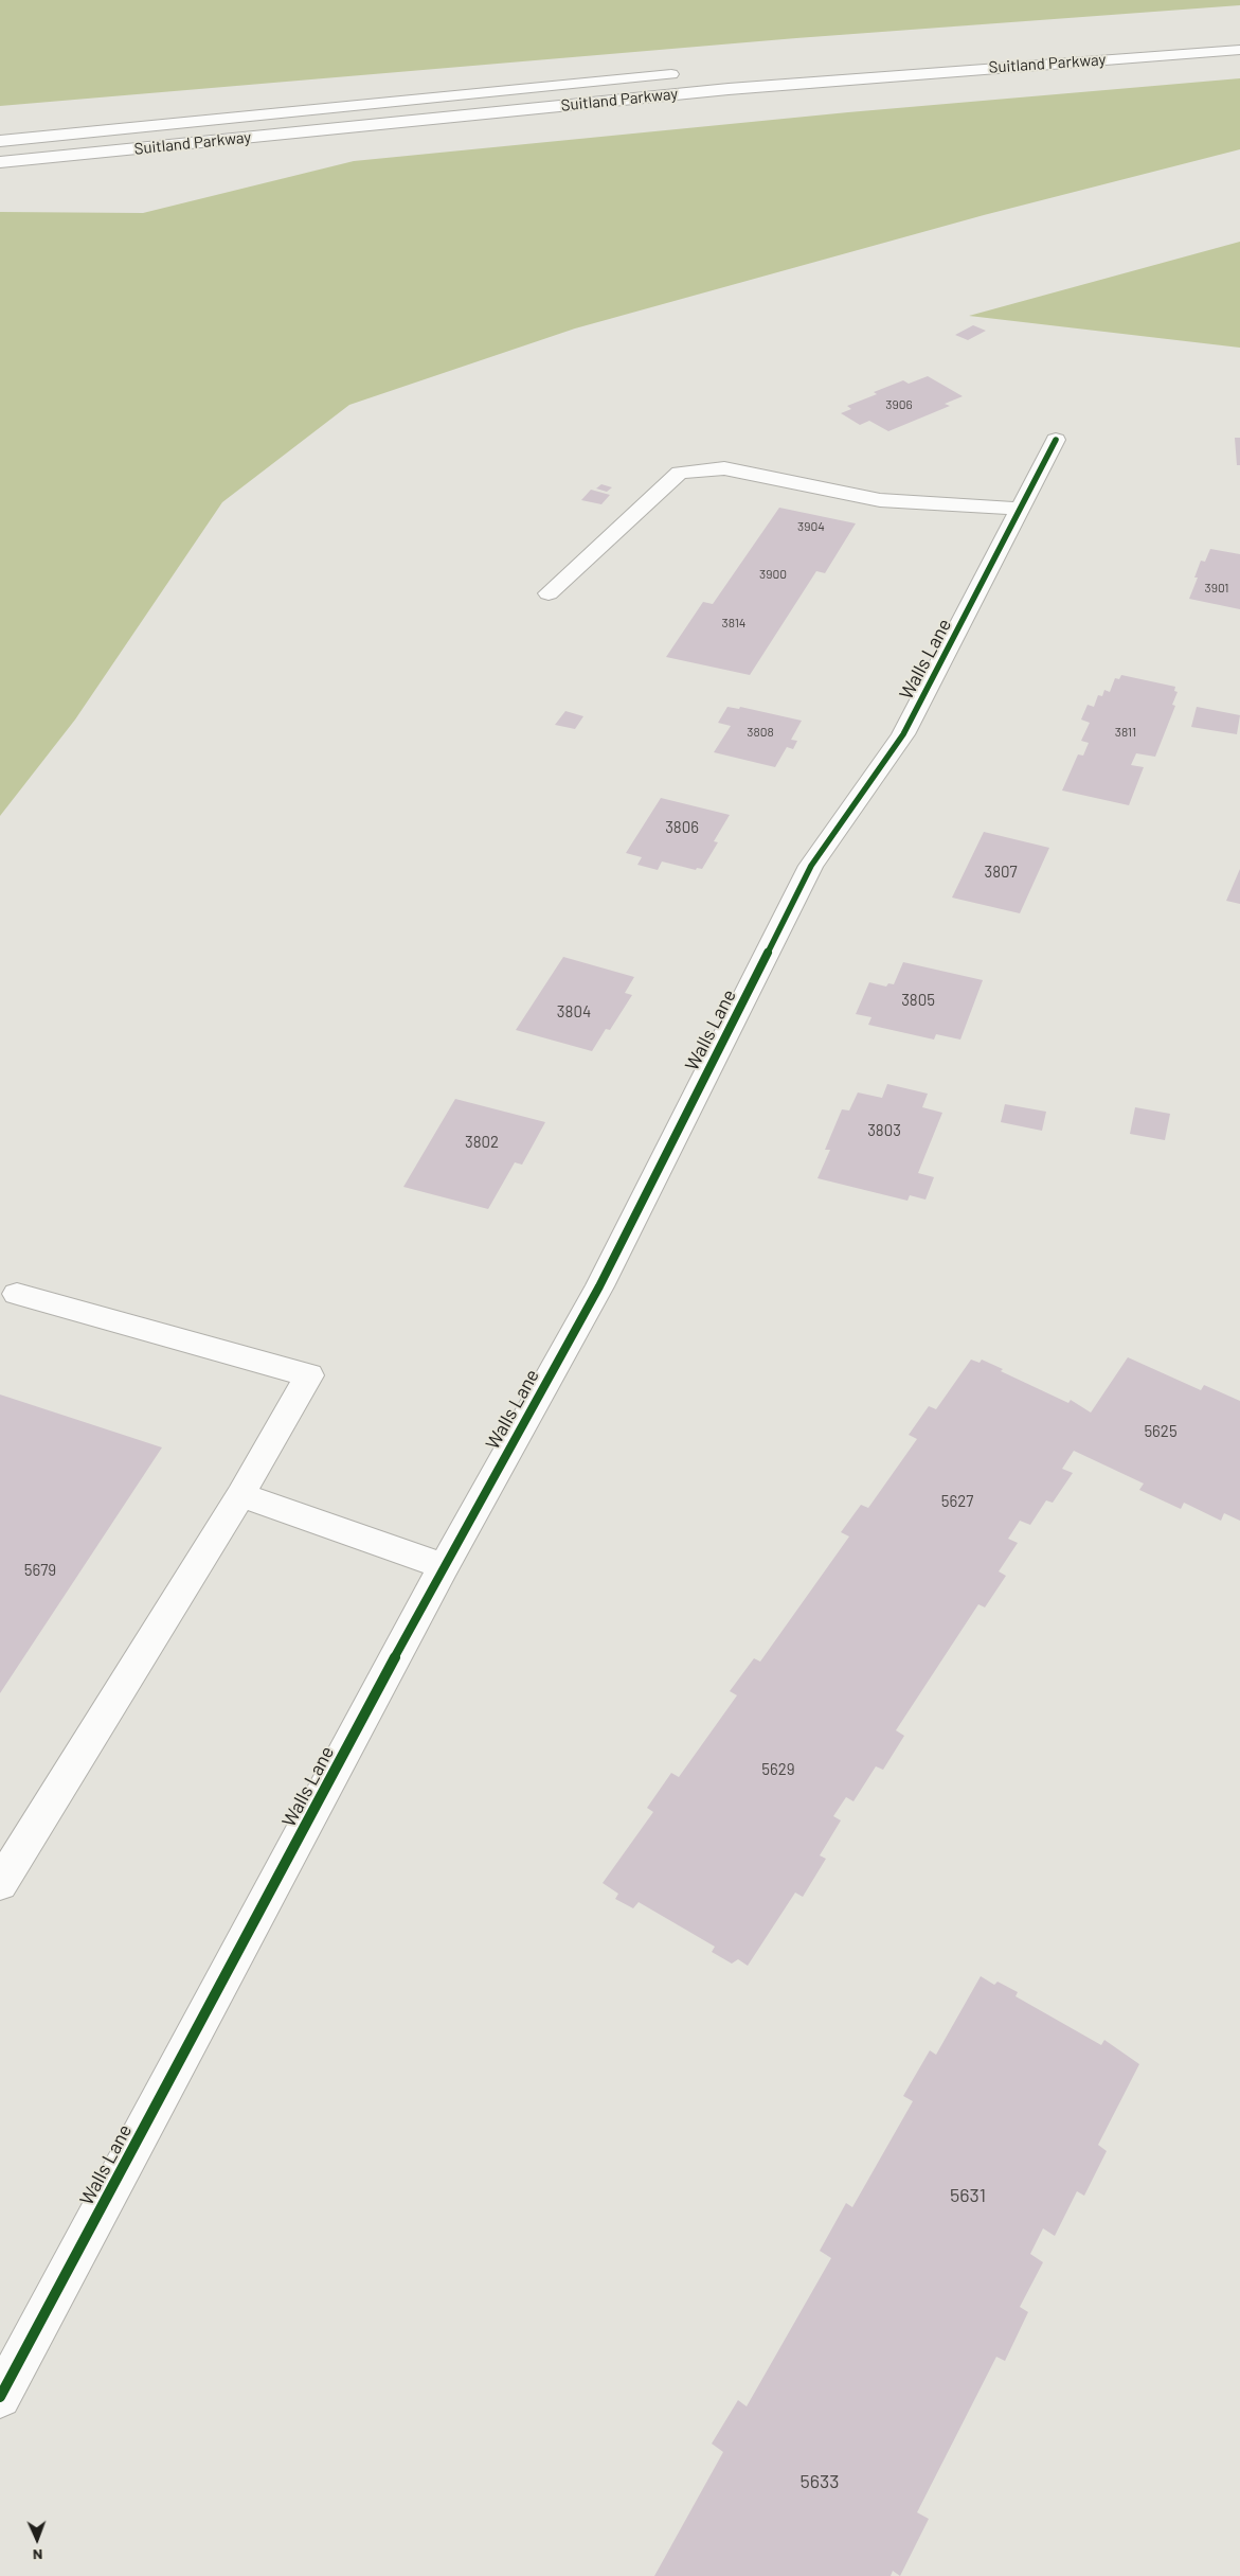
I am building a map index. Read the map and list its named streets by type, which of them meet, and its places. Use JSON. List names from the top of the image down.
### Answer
{
  "streets": {
    "main road": ["Suitland Parkway", "Walls Lane"]
  },
  "house_numbers": [
    "3906",
    "3904",
    "3900",
    "3901",
    "3814",
    "3808",
    "3811",
    "3806",
    "3807",
    "3805",
    "3804",
    "3803",
    "3802",
    "5625",
    "5627",
    "5679",
    "5629",
    "5631",
    "5633"
  ],
  "north": "bottom"
}
